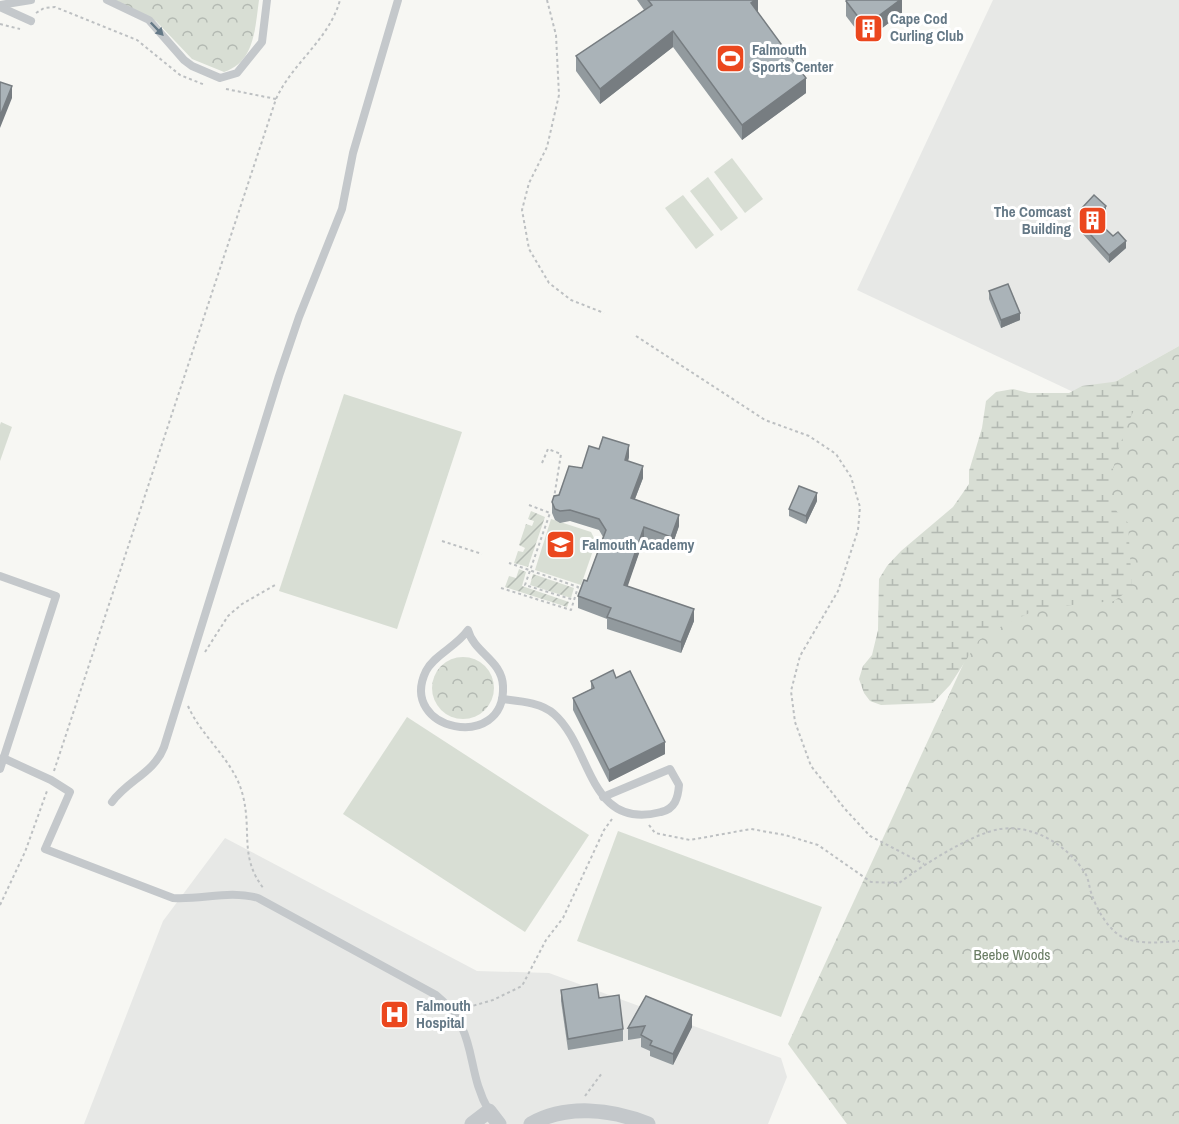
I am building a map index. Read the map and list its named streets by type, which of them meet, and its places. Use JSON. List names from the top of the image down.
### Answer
{
  "parks": ["Beebe Woods"],
  "places": {
    "building": ["Cape Cod Curling Club", "The Comcast Building"],
    "sports": ["Falmouth Sports Center"],
    "school or university": ["Falmouth Academy"],
    "hospital": ["Falmouth Hospital"]
  }
}
